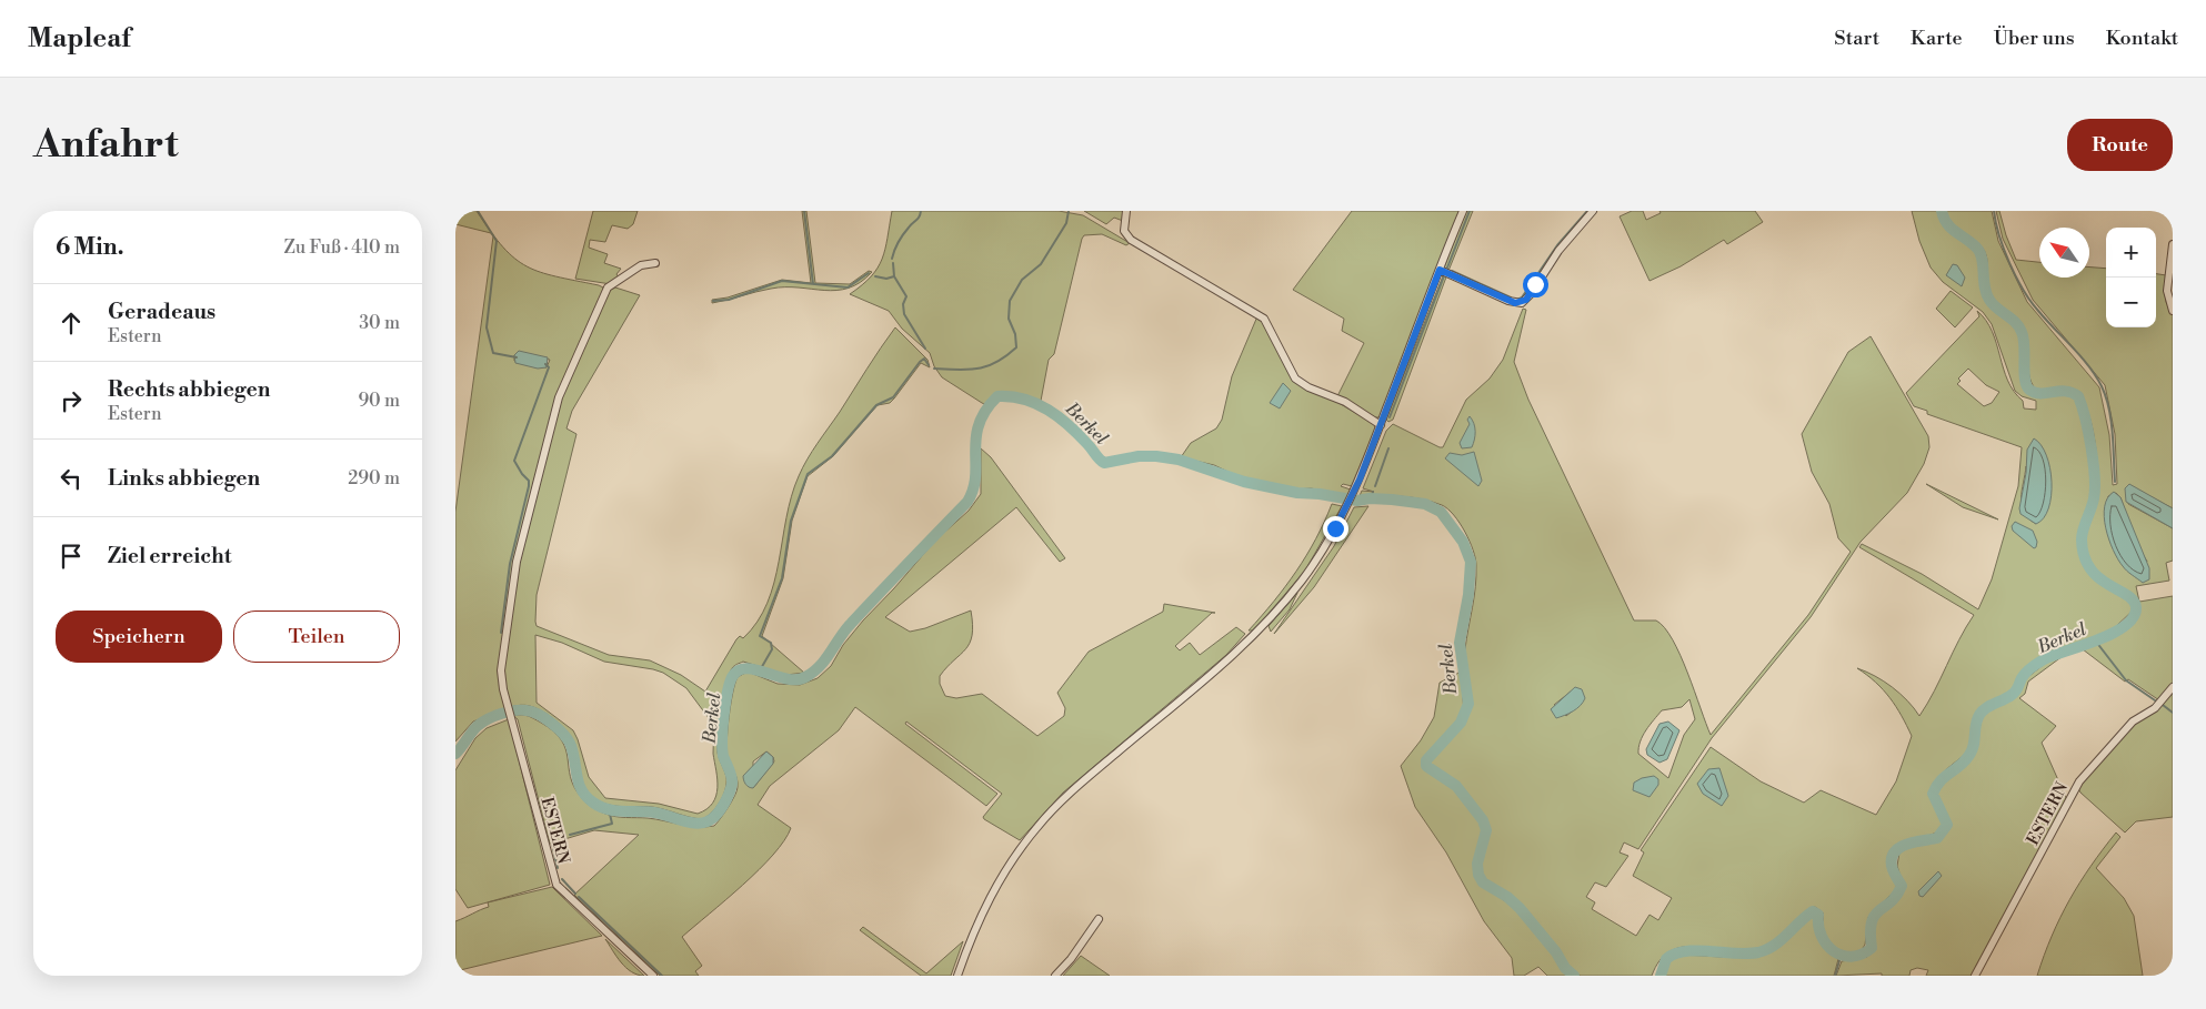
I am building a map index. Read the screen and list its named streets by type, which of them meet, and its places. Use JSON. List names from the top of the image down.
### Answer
{
  "streets": {
    "street": ["ESTERN"]
  },
  "water": ["Berkel"],
  "north": "top left",
  "page": {
    "header": "Mapleaf",
    "nav": [
      "Start",
      "Karte",
      "Über uns",
      "Kontakt"
    ],
    "buttons": [
      "Route",
      ["Speichern", "Teilen"]
    ],
    "title": "Anfahrt",
    "heading": ["6 Min.", "Zu Fuß · 410 m"],
    "map_buttons": ["+", "−"],
    "list": [
      ["Geradeaus", "Estern", "30 m"],
      ["Rechts abbiegen", "Estern", "90 m"],
      ["Links abbiegen", "290 m"],
      "Ziel erreicht"
    ]
  }
}
